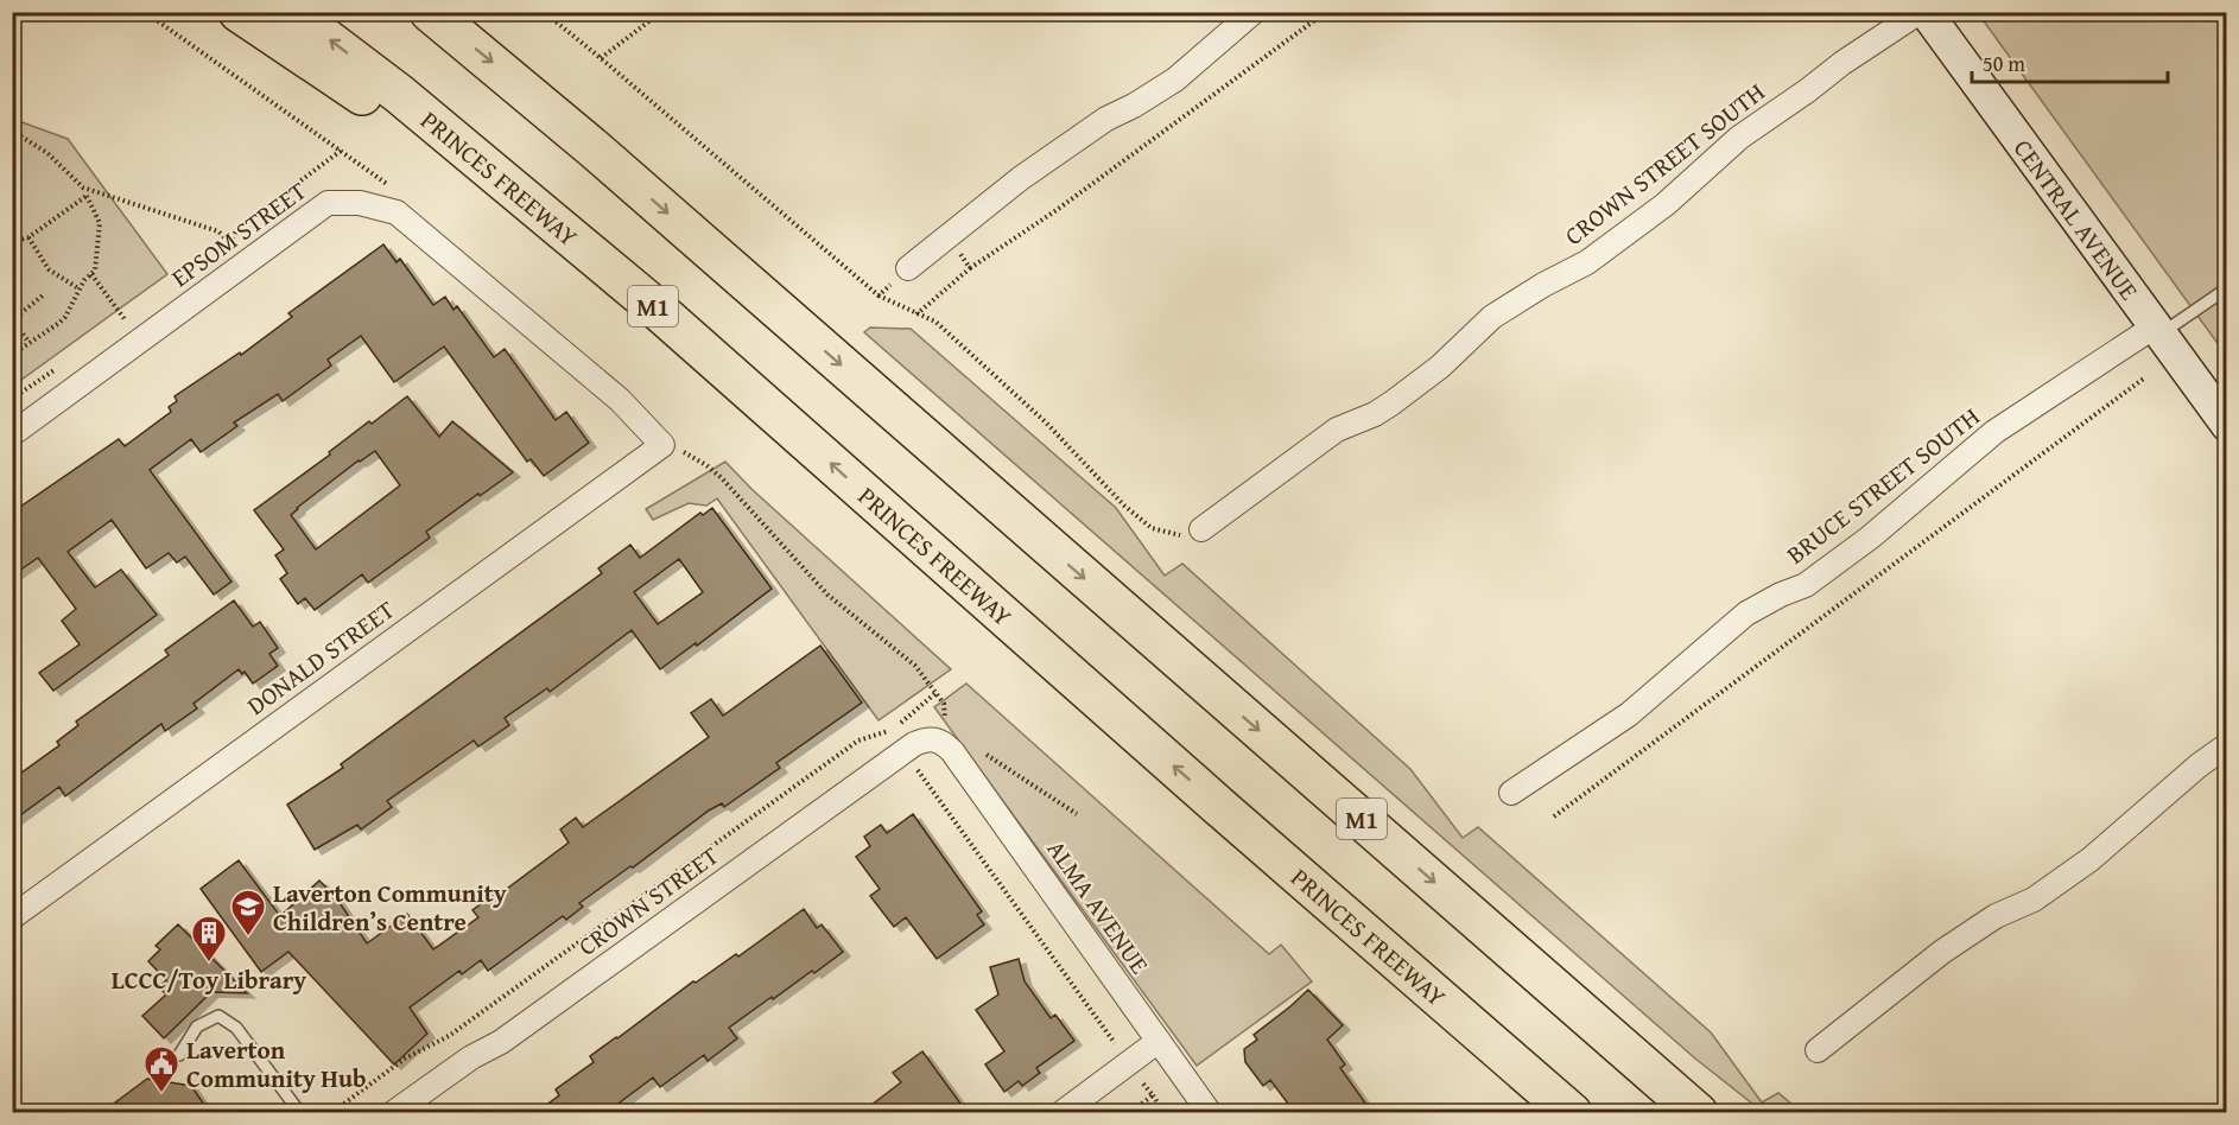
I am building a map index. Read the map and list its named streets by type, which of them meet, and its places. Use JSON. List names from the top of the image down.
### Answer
{
  "streets": {
    "highway": ["PRINCES FREEWAY", "M1"],
    "main road": ["CENTRAL AVENUE"],
    "street": [
      "CROWN STREET SOUTH",
      "EPSOM STREET",
      "BRUCE STREET SOUTH",
      "DONALD STREET",
      "CROWN STREET",
      "ALMA AVENUE"
    ]
  },
  "crossings": [
    ["CENTRAL AVENUE", "BRUCE STREET SOUTH"],
    ["EPSOM STREET", "DONALD STREET"],
    ["CROWN STREET", "ALMA AVENUE"]
  ],
  "places": {
    "school or university": ["Laverton Community Children’s Centre"],
    "building": ["LCCC/Toy Library"],
    "public building": ["Laverton Community Hub"]
  },
  "scale_bar": "50 m"
}
